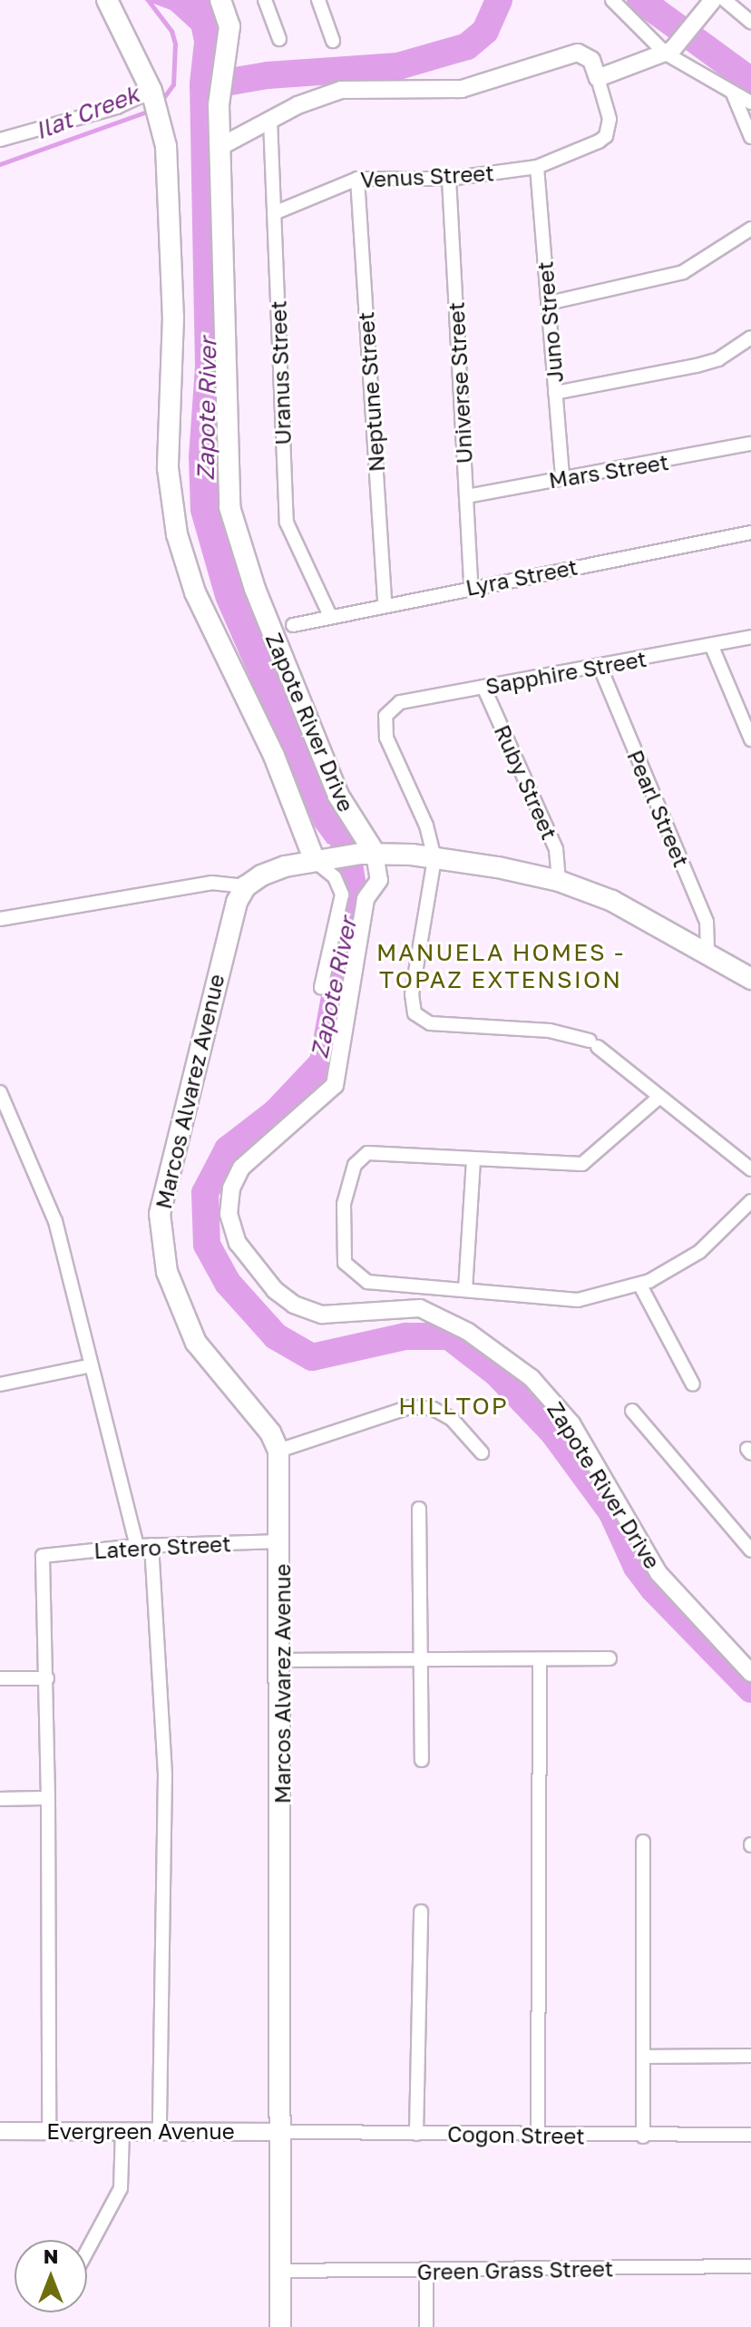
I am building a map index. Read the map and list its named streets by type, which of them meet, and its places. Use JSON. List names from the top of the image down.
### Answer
{
  "streets": {
    "main road": ["Zapote River Drive", "Marcos Alvarez Avenue"],
    "street": [
      "Venus Street",
      "Juno Street",
      "Uranus Street",
      "Universe Street",
      "Neptune Street",
      "Mars Street",
      "Lyra Street",
      "Sapphire Street",
      "Ruby Street",
      "Pearl Street",
      "Latero Street",
      "Evergreen Avenue",
      "Cogon Street",
      "Green Grass Street"
    ]
  },
  "crossings": [
    ["Venus Street", "Juno Street"],
    ["Venus Street", "Uranus Street"],
    ["Venus Street", "Universe Street"],
    ["Venus Street", "Neptune Street"],
    ["Juno Street", "Mars Street"],
    ["Uranus Street", "Lyra Street"],
    ["Universe Street", "Mars Street"],
    ["Universe Street", "Lyra Street"],
    ["Neptune Street", "Lyra Street"],
    ["Sapphire Street", "Ruby Street"],
    ["Sapphire Street", "Pearl Street"],
    ["Marcos Alvarez Avenue", "Latero Street"],
    ["Marcos Alvarez Avenue", "Evergreen Avenue"],
    ["Marcos Alvarez Avenue", "Cogon Street"],
    ["Marcos Alvarez Avenue", "Green Grass Street"],
    ["Evergreen Avenue", "Cogon Street"]
  ],
  "districts": ["MANUELA HOMES - TOPAZ EXTENSION", "HILLTOP"],
  "water": ["Ilat Creek", "Zapote River"],
  "north": "top"
}
